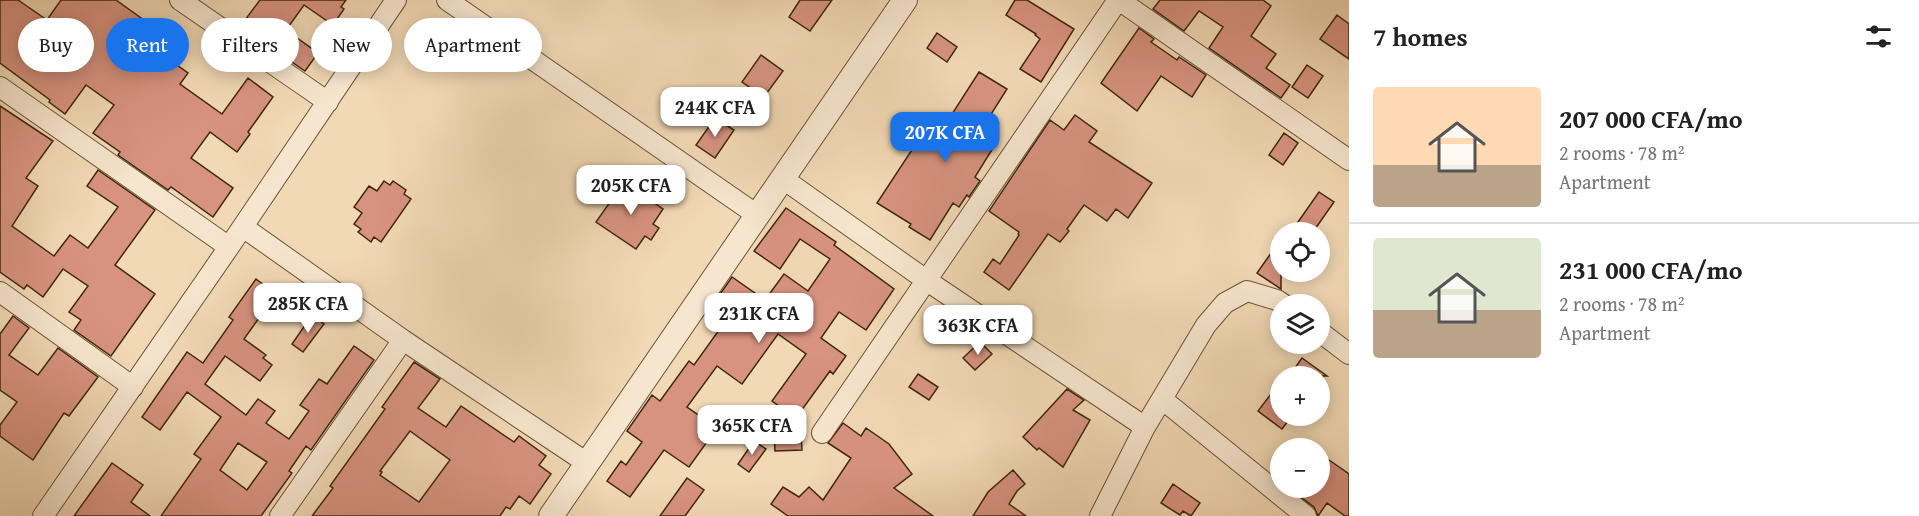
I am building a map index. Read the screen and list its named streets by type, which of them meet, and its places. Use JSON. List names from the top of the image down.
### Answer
{
  "page": {
    "heading": "7 homes",
    "chip": [
      "Buy",
      "Rent",
      "Filters",
      "New",
      "Apartment"
    ],
    "list": [
      {
        "name": "207 000 CFA/mo",
        "note": "2 rooms · 78 m² · Apartment"
      },
      {
        "name": "231 000 CFA/mo",
        "note": "2 rooms · 78 m² · Apartment"
      }
    ],
    "price": [
      "244K CFA",
      "207K CFA",
      "205K CFA",
      "285K CFA",
      "231K CFA",
      "363K CFA",
      "365K CFA"
    ],
    "map_buttons": ["+", "−"]
  }
}
